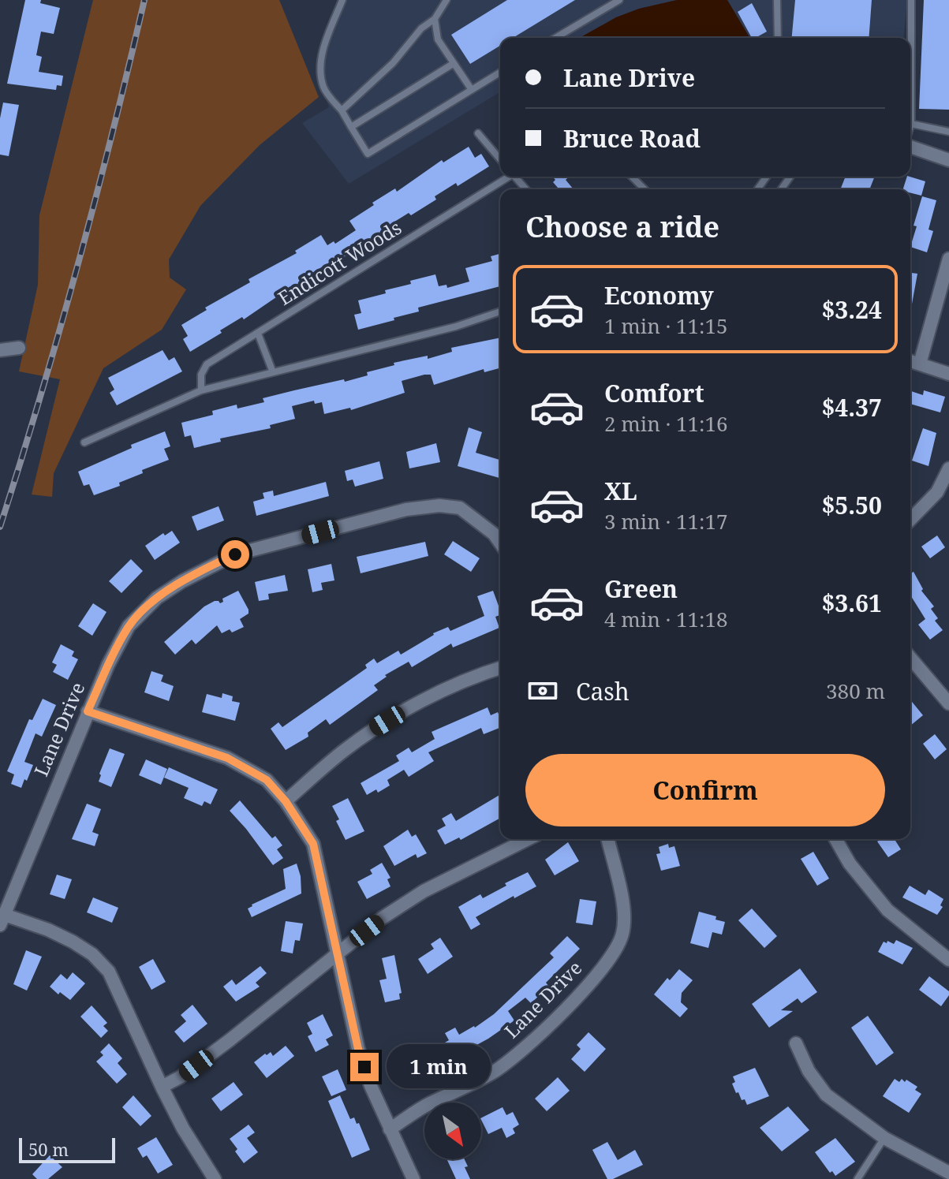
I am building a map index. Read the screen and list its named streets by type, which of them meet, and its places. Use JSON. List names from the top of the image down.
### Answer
{
  "streets": {
    "street": ["Lane Drive"],
    "lane": ["Endicott Woods"]
  },
  "scale_bar": "50 m",
  "north": "bottom right",
  "page": {
    "banner": ["Lane Drive", "Bruce Road"],
    "heading": "Choose a ride",
    "list": [
      {
        "name": "Economy",
        "note": "1 min · 11:15",
        "value": "$3.24"
      },
      {
        "name": "Comfort",
        "note": "2 min · 11:16",
        "value": "$4.37"
      },
      {
        "name": "XL",
        "note": "3 min · 11:17",
        "value": "$5.50"
      },
      {
        "name": "Green",
        "note": "4 min · 11:18",
        "value": "$3.61"
      }
    ],
    "pay": ["Cash", "380 m"],
    "buttons": "Confirm",
    "bubble": "1 min",
    "scale": "50 m"
  }
}
